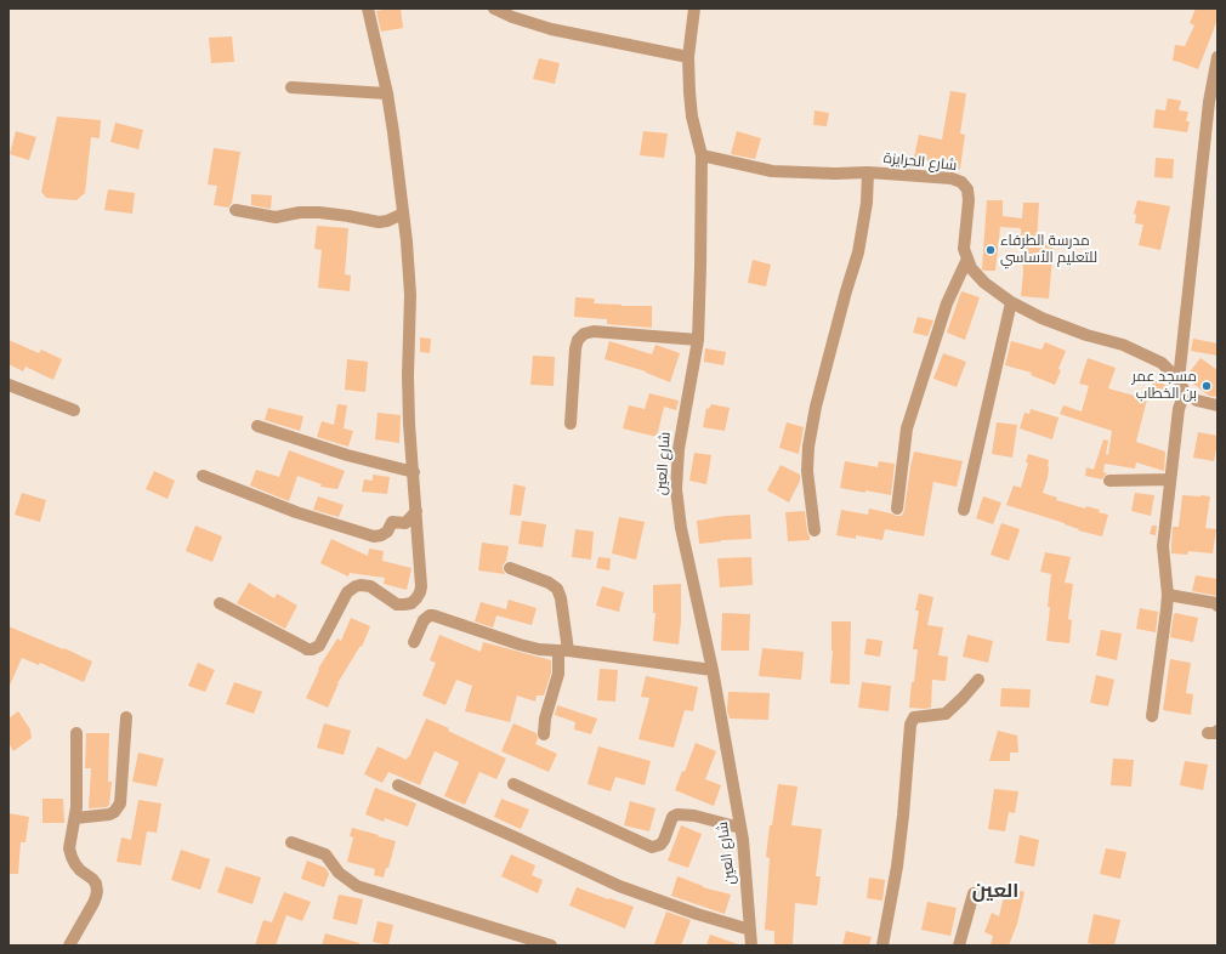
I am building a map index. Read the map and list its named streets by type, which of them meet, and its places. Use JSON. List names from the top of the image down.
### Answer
{
  "streets": {
    "street": ["شارع الحرايزة", "شارع العين"]
  },
  "crossings": [
    ["شارع الحرايزة", "شارع العين"]
  ],
  "districts": ["العين"],
  "places": ["مدرسة الطرفاء للتعليم الأساسي", "مسجد عمر بن الخطاب"]
}
